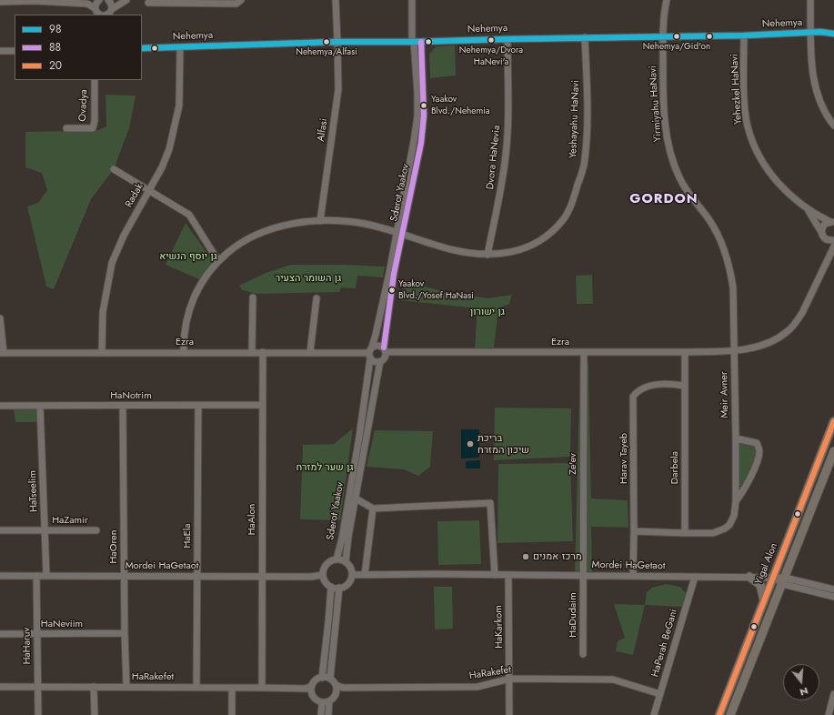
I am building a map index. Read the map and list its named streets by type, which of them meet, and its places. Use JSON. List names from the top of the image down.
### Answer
{
  "streets": {
    "main road": ["Yigal Alon"],
    "street": [
      "Nehemya",
      "Yehezkel HaNavi",
      "Yirmiyahu HaNavi",
      "Ovadya",
      "Yeshayahu HaNavi",
      "Alfasi",
      "Dvora HaNevia",
      "Sderot Yaakov",
      "Radak",
      "Ezra",
      "Meir Avner",
      "HaNotrim",
      "Harav Tayeb",
      "Ze'ev",
      "Darbela",
      "HaTseelim",
      "HaAlon",
      "HaZamir",
      "HaEla",
      "HaOren",
      "Mordei HaGetaot",
      "HaDudaim",
      "HaNeviim",
      "HaKarkom",
      "HaPerah BeGani",
      "HaHaruv",
      "HaRakefet"
    ]
  },
  "crossings": [
    ["Nehemya", "Yehezkel HaNavi"],
    ["Nehemya", "Yirmiyahu HaNavi"],
    ["Nehemya", "Yeshayahu HaNavi"],
    ["Nehemya", "Alfasi"],
    ["Nehemya", "Dvora HaNevia"],
    ["Nehemya", "Sderot Yaakov"],
    ["Nehemya", "Radak"],
    ["Yirmiyahu HaNavi", "Ezra"],
    ["Yirmiyahu HaNavi", "Meir Avner"],
    ["Yeshayahu HaNavi", "Alfasi"],
    ["Yeshayahu HaNavi", "Dvora HaNevia"],
    ["Yeshayahu HaNavi", "Sderot Yaakov"],
    ["Yeshayahu HaNavi", "Ezra"],
    ["Sderot Yaakov", "Ezra"],
    ["Sderot Yaakov", "Mordei HaGetaot"],
    ["Radak", "Ezra"],
    ["Ezra", "Meir Avner"],
    ["Ezra", "Ze'ev"],
    ["Ezra", "Darbela"],
    ["Ezra", "HaAlon"],
    ["Meir Avner", "Darbela"],
    ["HaNotrim", "HaTseelim"],
    ["HaNotrim", "HaAlon"],
    ["HaNotrim", "HaEla"],
    ["HaNotrim", "HaOren"],
    ["Harav Tayeb", "Darbela"],
    ["Harav Tayeb", "Mordei HaGetaot"],
    ["Ze'ev", "Mordei HaGetaot"],
    ["Ze'ev", "HaDudaim"],
    ["HaTseelim", "HaZamir"],
    ["HaTseelim", "Mordei HaGetaot"],
    ["HaAlon", "Mordei HaGetaot"],
    ["HaAlon", "HaRakefet"],
    ["HaEla", "Mordei HaGetaot"],
    ["HaEla", "HaRakefet"],
    ["HaOren", "Mordei HaGetaot"],
    ["HaOren", "HaNeviim"],
    ["HaOren", "HaRakefet"],
    ["Yigal Alon", "Mordei HaGetaot"],
    ["Mordei HaGetaot", "HaDudaim"],
    ["Mordei HaGetaot", "HaKarkom"],
    ["Mordei HaGetaot", "HaPerah BeGani"],
    ["Mordei HaGetaot", "HaHaruv"],
    ["HaNeviim", "HaHaruv"],
    ["HaKarkom", "HaRakefet"],
    ["HaPerah BeGani", "HaRakefet"],
    ["HaHaruv", "HaRakefet"]
  ],
  "districts": ["GORDON"],
  "parks": [
    "גן יוסף הנשיא",
    "גן השומר הצעיר",
    "גן ישורון",
    "גן שער למזרח"
  ],
  "places": [
    "Nehemya/Gid'on",
    "Nehemya/Dvora HaNevi'a",
    "Nehemya/Alfasi",
    "Yaakov Blvd./Nehemia",
    "Yaakov Blvd./Yosef HaNasi",
    "בריכת שיכון המזרח",
    "מרכז אמנים"
  ],
  "lines": ["transit line 98", "transit line 88", "transit line 20"],
  "legend": ["98", "88", "20"],
  "north": "bottom"
}
